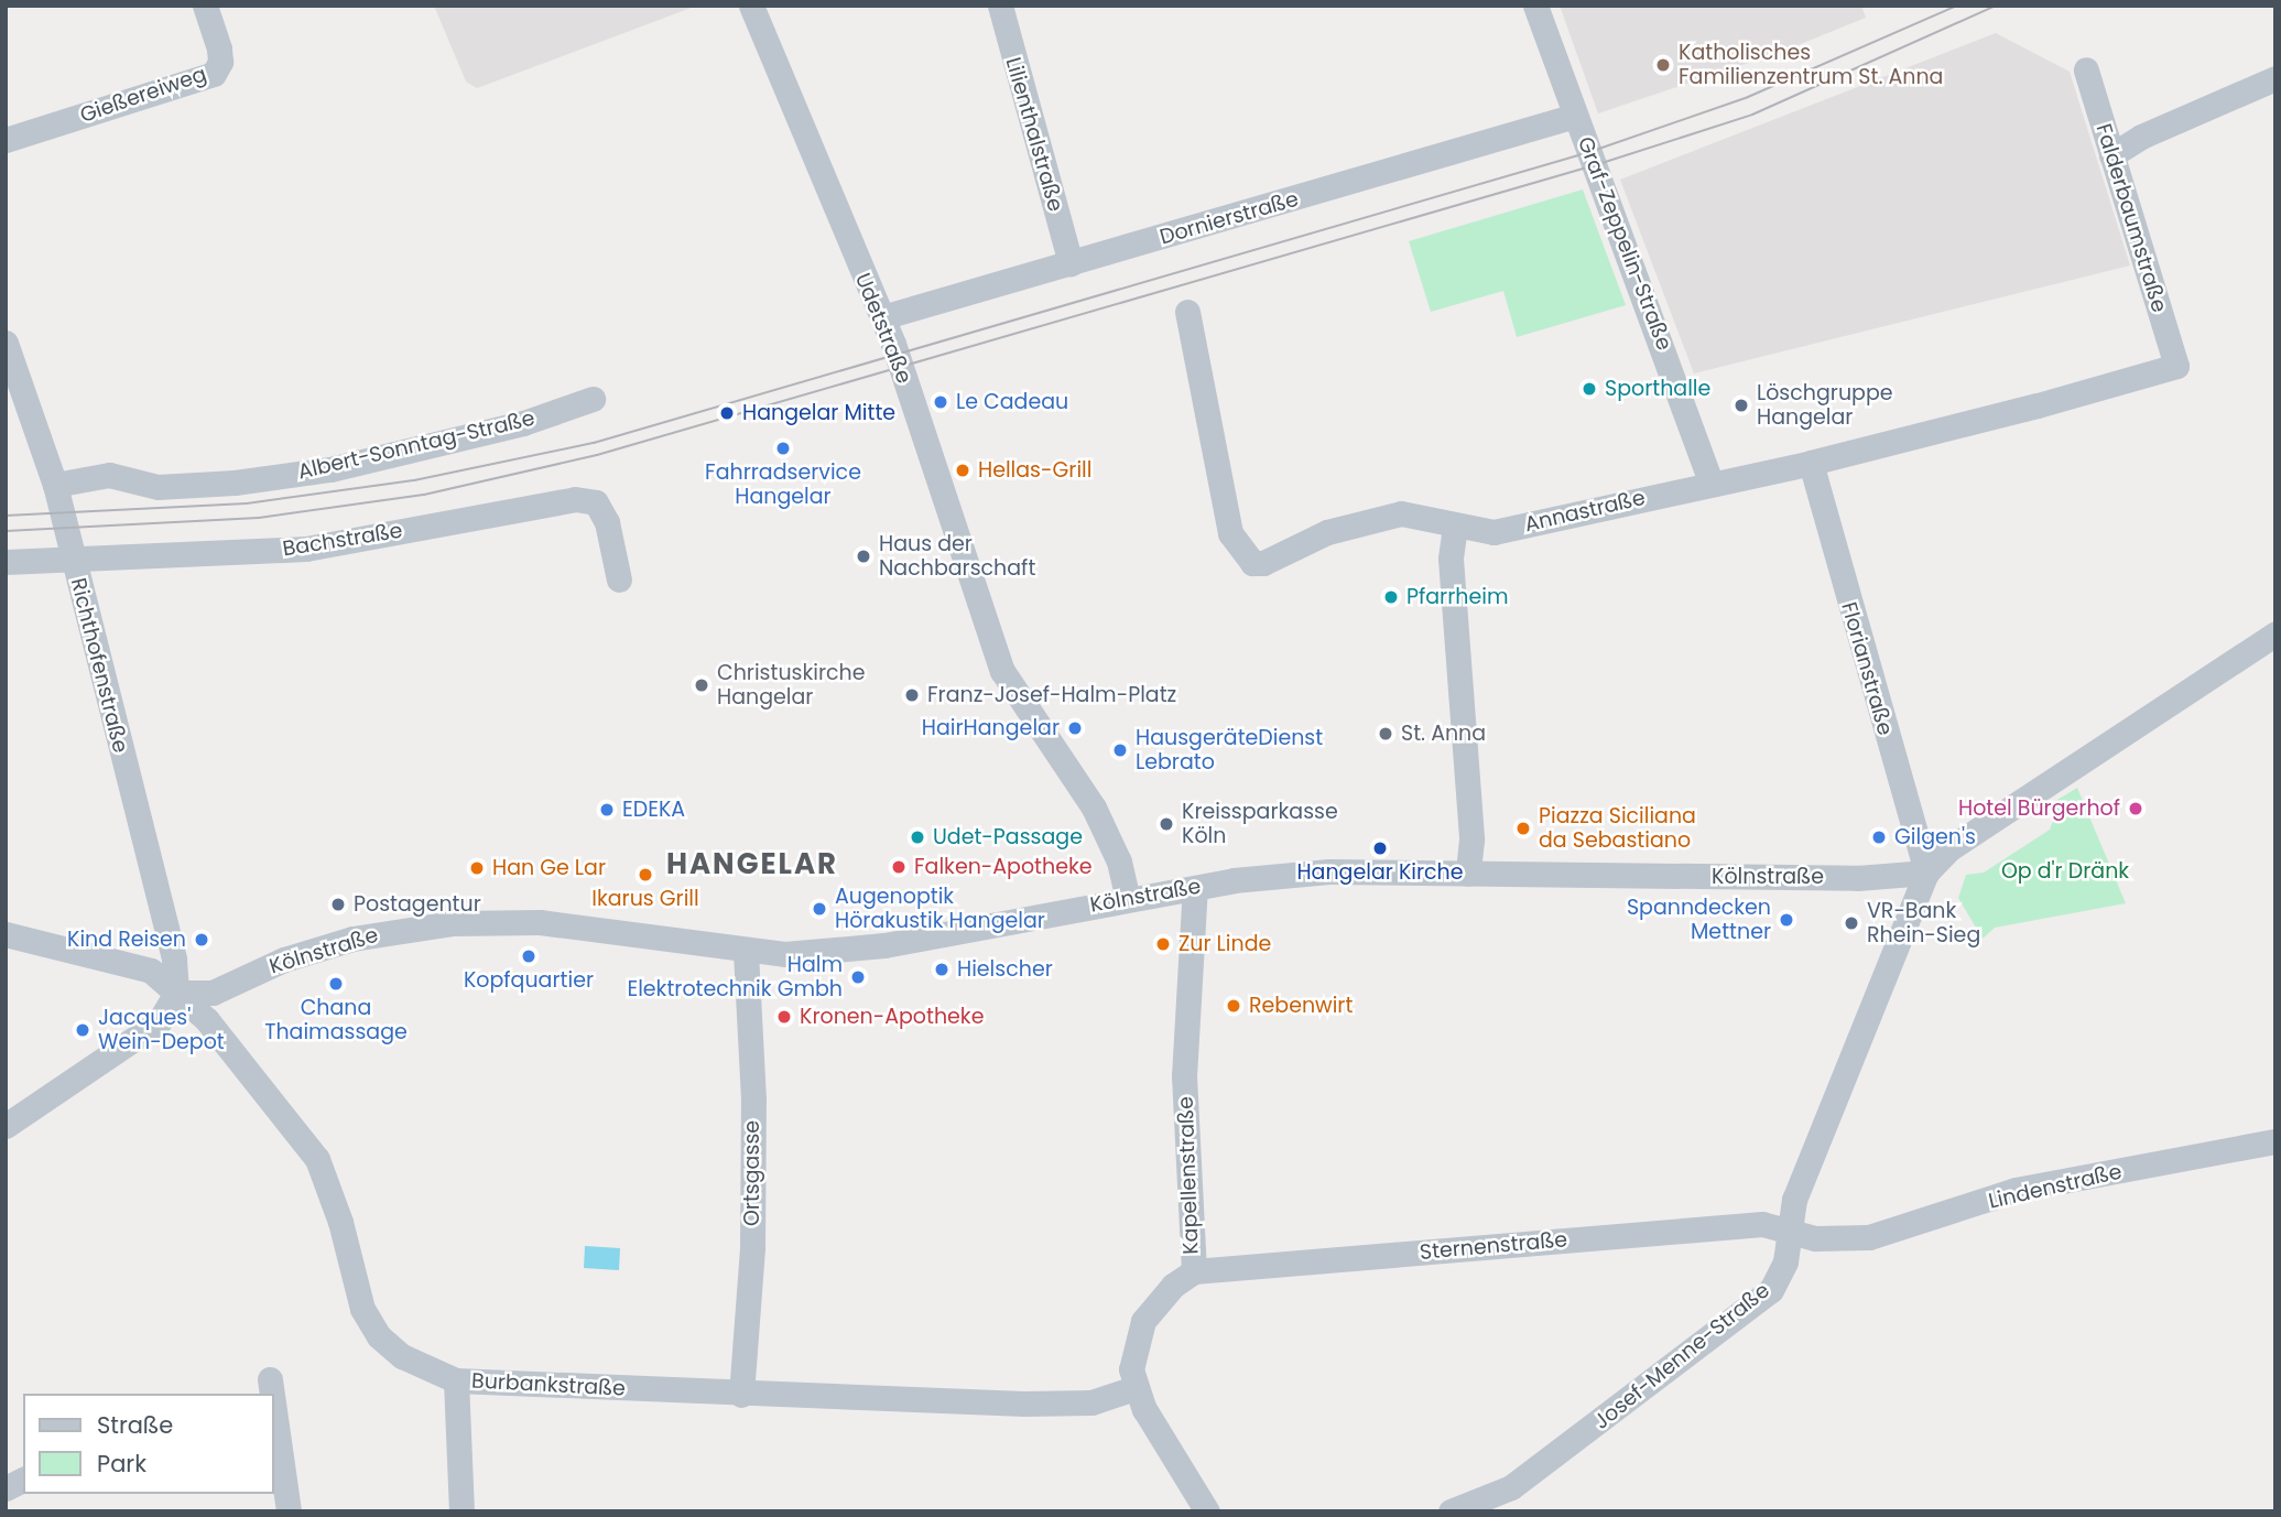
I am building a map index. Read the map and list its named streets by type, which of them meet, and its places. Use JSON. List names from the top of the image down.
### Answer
{
  "streets": {
    "street": [
      "Gießereiweg",
      "Lilienthalstraße",
      "Dornierstraße",
      "Falderbaumstraße",
      "Graf-Zeppelin-Straße",
      "Udetstraße",
      "Albert-Sonntag-Straße",
      "Annastraße",
      "Bachstraße",
      "Richthofenstraße",
      "Florianstraße",
      "Kölnstraße",
      "Ortsgasse",
      "Kapellenstraße",
      "Lindenstraße",
      "Sternenstraße",
      "Josef-Menne-Straße",
      "Burbankstraße"
    ]
  },
  "crossings": [
    ["Lilienthalstraße", "Dornierstraße"],
    ["Dornierstraße", "Graf-Zeppelin-Straße"],
    ["Dornierstraße", "Udetstraße"],
    ["Falderbaumstraße", "Annastraße"],
    ["Graf-Zeppelin-Straße", "Annastraße"],
    ["Udetstraße", "Kölnstraße"],
    ["Albert-Sonntag-Straße", "Richthofenstraße"],
    ["Annastraße", "Florianstraße"],
    ["Bachstraße", "Richthofenstraße"],
    ["Richthofenstraße", "Kölnstraße"],
    ["Richthofenstraße", "Burbankstraße"],
    ["Florianstraße", "Kölnstraße"],
    ["Florianstraße", "Josef-Menne-Straße"],
    ["Kölnstraße", "Ortsgasse"],
    ["Kölnstraße", "Kapellenstraße"],
    ["Kölnstraße", "Josef-Menne-Straße"],
    ["Kölnstraße", "Burbankstraße"],
    ["Ortsgasse", "Burbankstraße"],
    ["Kapellenstraße", "Sternenstraße"],
    ["Kapellenstraße", "Burbankstraße"],
    ["Lindenstraße", "Sternenstraße"],
    ["Lindenstraße", "Josef-Menne-Straße"],
    ["Sternenstraße", "Josef-Menne-Straße"]
  ],
  "districts": ["HANGELAR"],
  "parks": ["Op d'r Dränk"],
  "places": [
    "Katholisches Familienzentrum St. Anna",
    "Sporthalle",
    "Le Cadeau",
    "Löschgruppe Hangelar",
    "Hangelar Mitte",
    "Fahrradservice Hangelar",
    "Hellas-Grill",
    "Haus der Nachbarschaft",
    "Pfarrheim",
    "Christuskirche Hangelar",
    "Franz-Josef-Halm-Platz",
    "HairHangelar",
    "St. Anna",
    "HausgeräteDienst Lebrato",
    "Hotel Bürgerhof",
    "EDEKA",
    "Kreissparkasse Köln",
    "Piazza Siciliana da Sebastiano",
    "Udet-Passage",
    "Gilgen's",
    "Hangelar Kirche",
    "Falken-Apotheke",
    "Han Ge Lar",
    "Ikarus Grill",
    "Postagentur",
    "Augenoptik Hörakustik Hangelar",
    "Spanndecken Mettner",
    "VR-Bank Rhein-Sieg",
    "Kind Reisen",
    "Zur Linde",
    "Kopfquartier",
    "Hielscher",
    "Halm Elektrotechnik Gmbh",
    "Chana Thaimassage",
    "Rebenwirt",
    "Kronen-Apotheke",
    "Jacques' Wein-Depot"
  ],
  "legend": ["Straße", "Park"]
}
